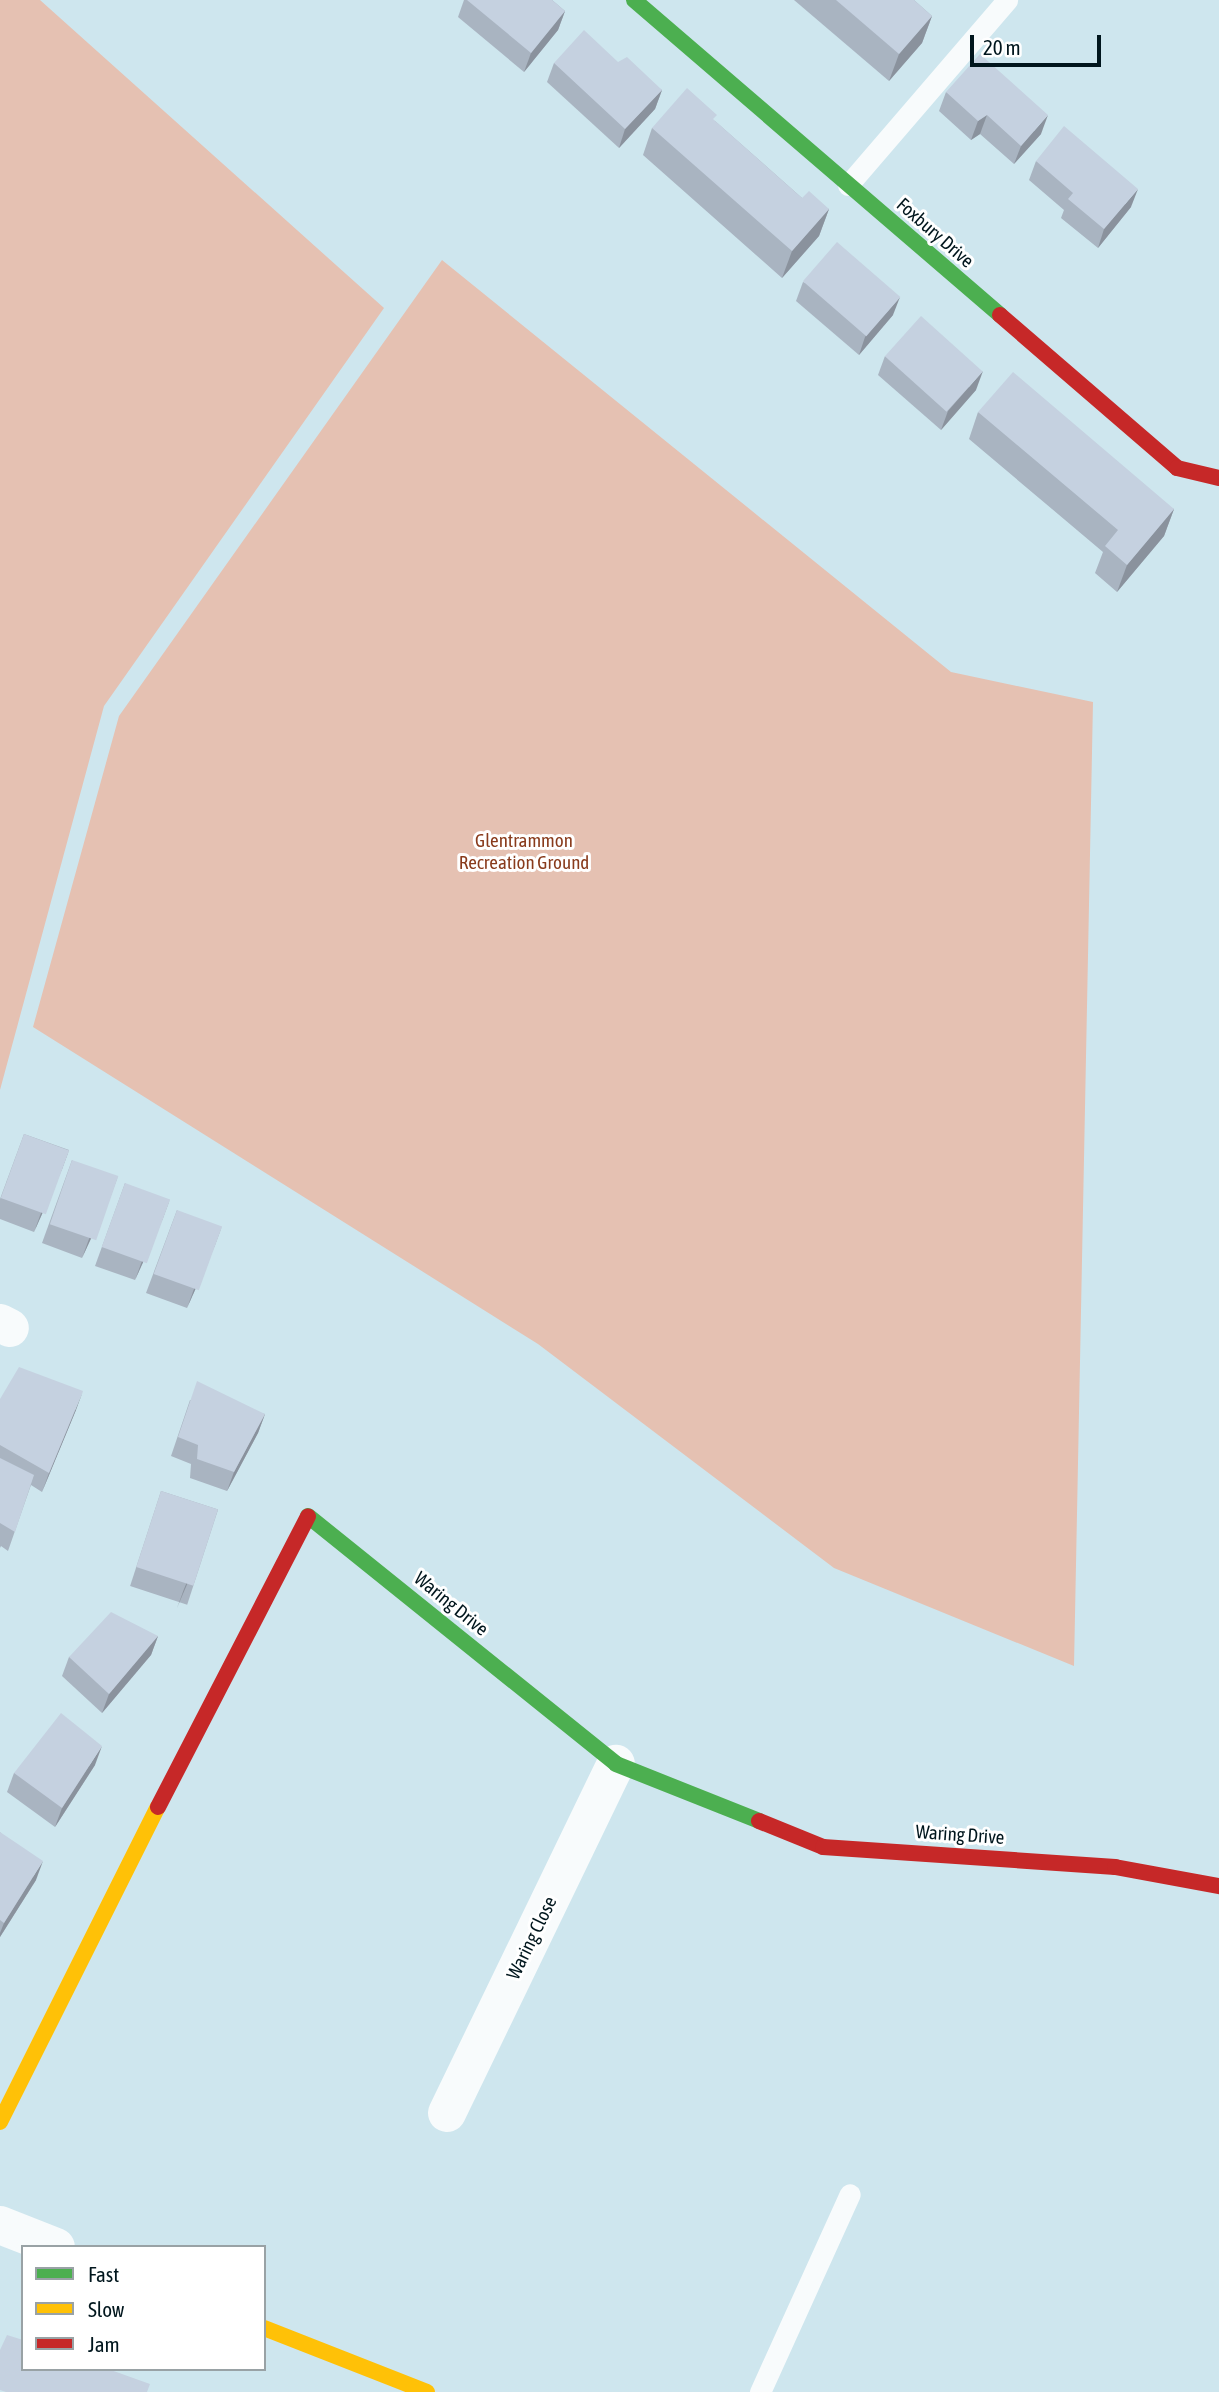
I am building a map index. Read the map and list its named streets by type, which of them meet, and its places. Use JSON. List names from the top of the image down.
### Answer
{
  "streets": {
    "street": ["Foxbury Drive", "Waring Drive", "Waring Close"]
  },
  "crossings": [
    ["Waring Drive", "Waring Close"]
  ],
  "parks": ["Glentrammon Recreation Ground"],
  "legend": ["Fast", "Slow", "Jam"],
  "scale_bar": "20 m"
}
